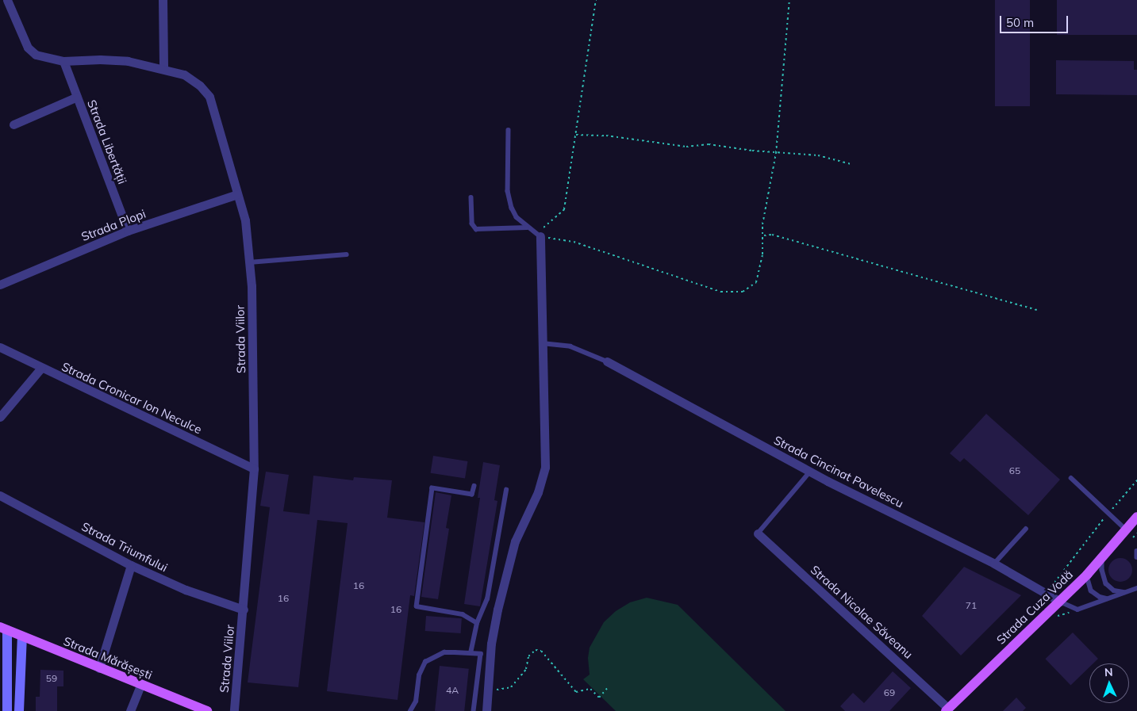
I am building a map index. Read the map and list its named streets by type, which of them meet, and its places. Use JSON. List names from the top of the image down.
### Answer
{
  "streets": {
    "main road": ["Strada Cuza Vodă", "Strada Mărășești"],
    "street": [
      "Strada Libertății",
      "Strada Plopi",
      "Strada Viilor",
      "Strada Cronicar Ion Neculce",
      "Strada Cincinat Pavelescu",
      "Strada Triumfului",
      "Strada Nicolae Săveanu"
    ]
  },
  "crossings": [
    ["Strada Libertății", "Strada Plopi"],
    ["Strada Plopi", "Strada Viilor"],
    ["Strada Viilor", "Strada Cronicar Ion Neculce"],
    ["Strada Viilor", "Strada Triumfului"],
    ["Strada Cincinat Pavelescu", "Strada Cuza Vodă"],
    ["Strada Cuza Vodă", "Strada Nicolae Săveanu"]
  ],
  "house_numbers": [
    "65",
    "16",
    "16",
    "71",
    "16",
    "59",
    "4A",
    "69"
  ],
  "scale_bar": "50 m",
  "north": "top"
}
